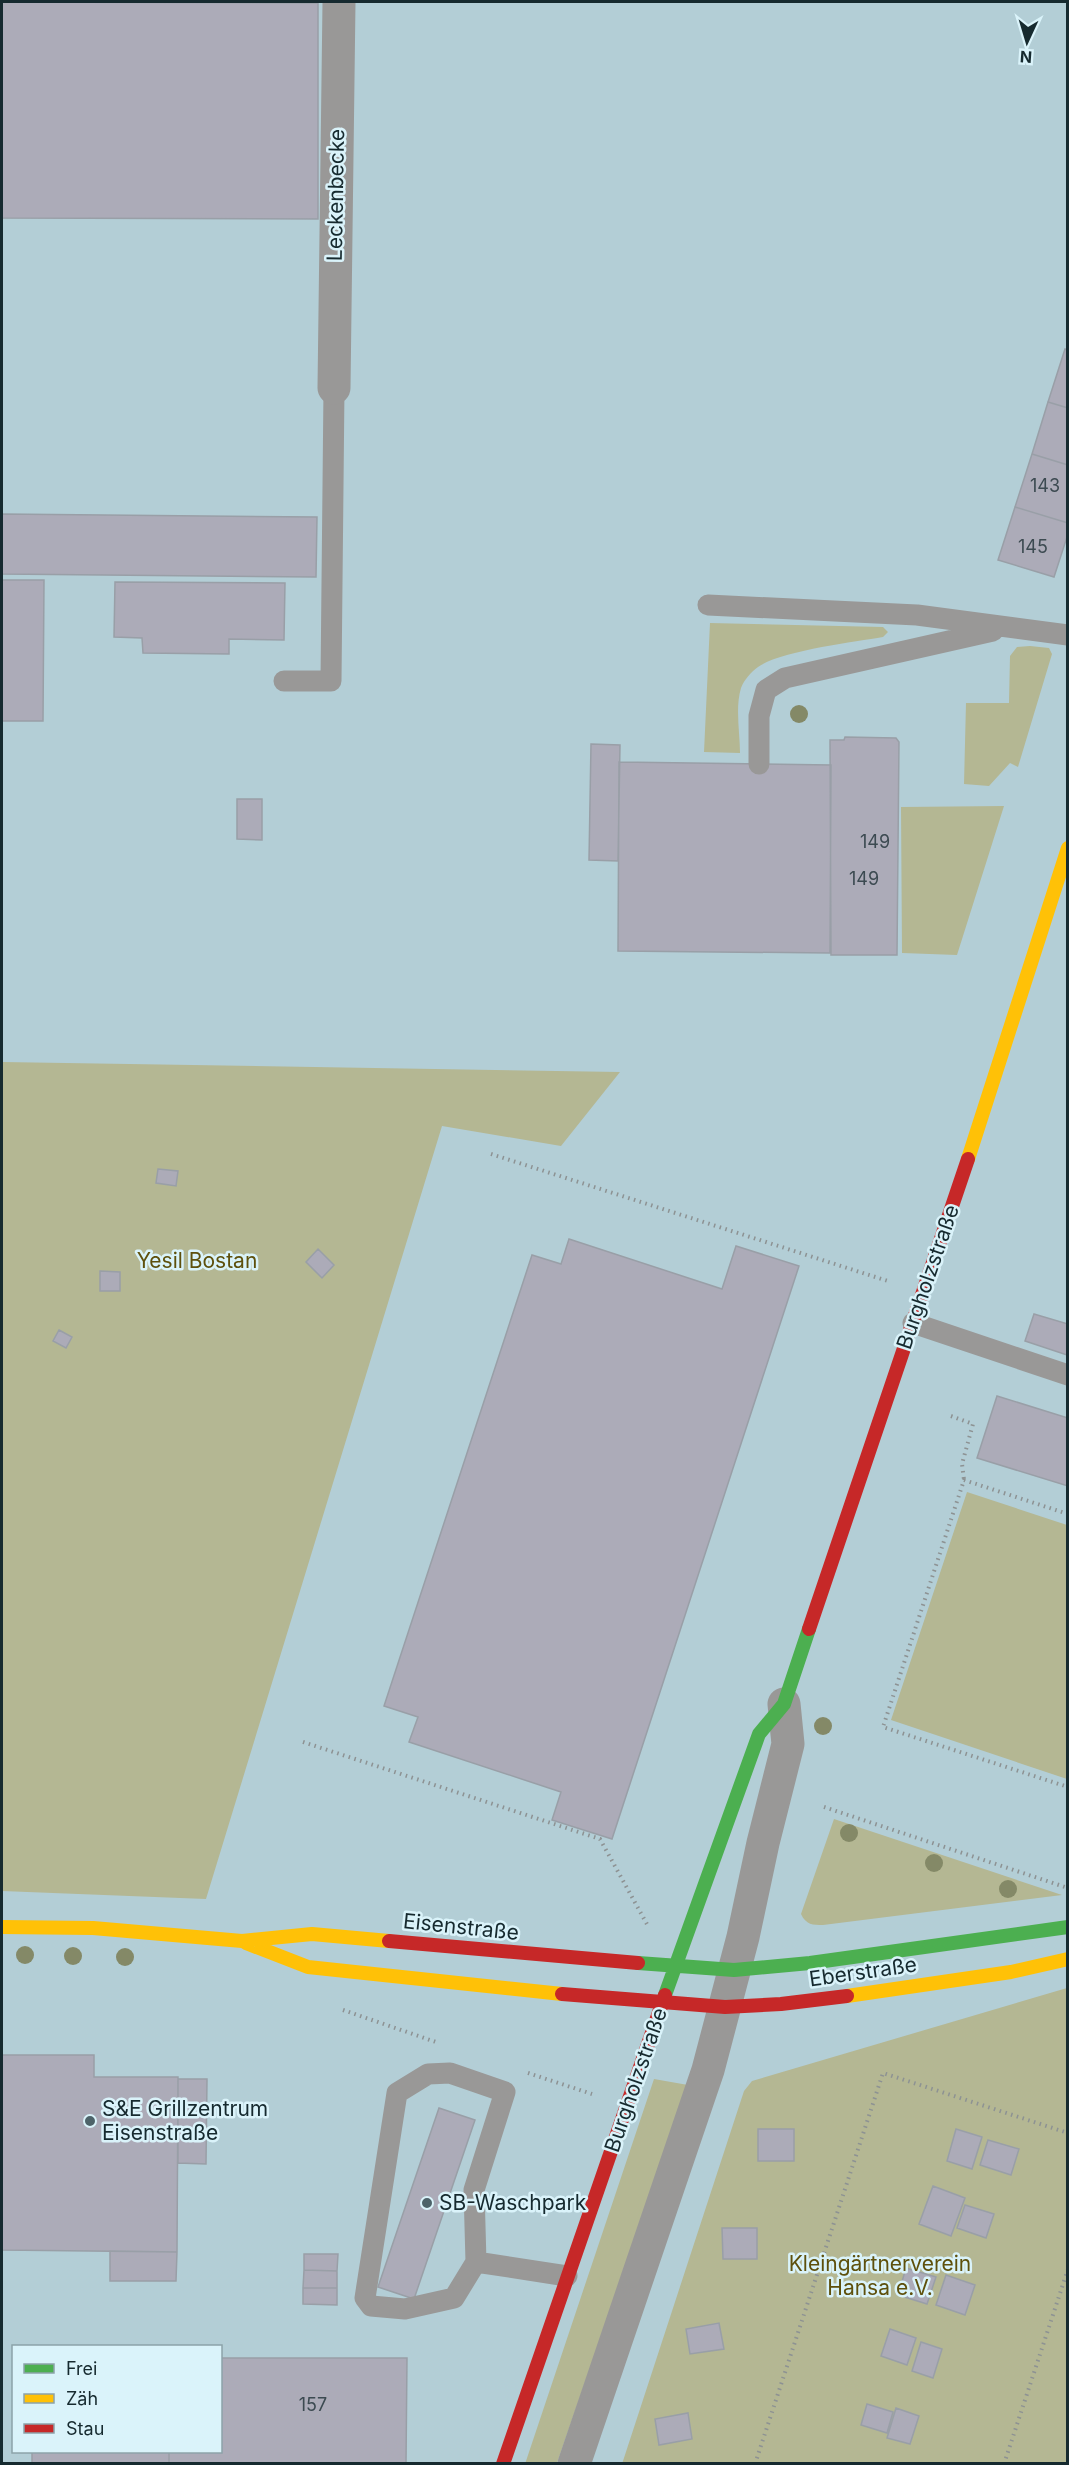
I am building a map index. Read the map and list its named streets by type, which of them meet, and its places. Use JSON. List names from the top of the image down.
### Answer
{
  "streets": {
    "street": [
      "Leckenbecke",
      "Burgholzstraße",
      "Eisenstraße",
      "Eberstraße"
    ]
  },
  "crossings": [
    ["Burgholzstraße", "Eisenstraße"],
    ["Burgholzstraße", "Eberstraße"],
    ["Eisenstraße", "Eberstraße"]
  ],
  "parks": ["Yesil Bostan", "Kleingärtnerverein Hansa e.V."],
  "places": ["S&E Grillzentrum Eisenstraße", "SB-Waschpark"],
  "house_numbers": [
    "143",
    "145",
    "149",
    "149",
    "157"
  ],
  "legend": ["Frei", "Zäh", "Stau"],
  "north": "bottom"
}
